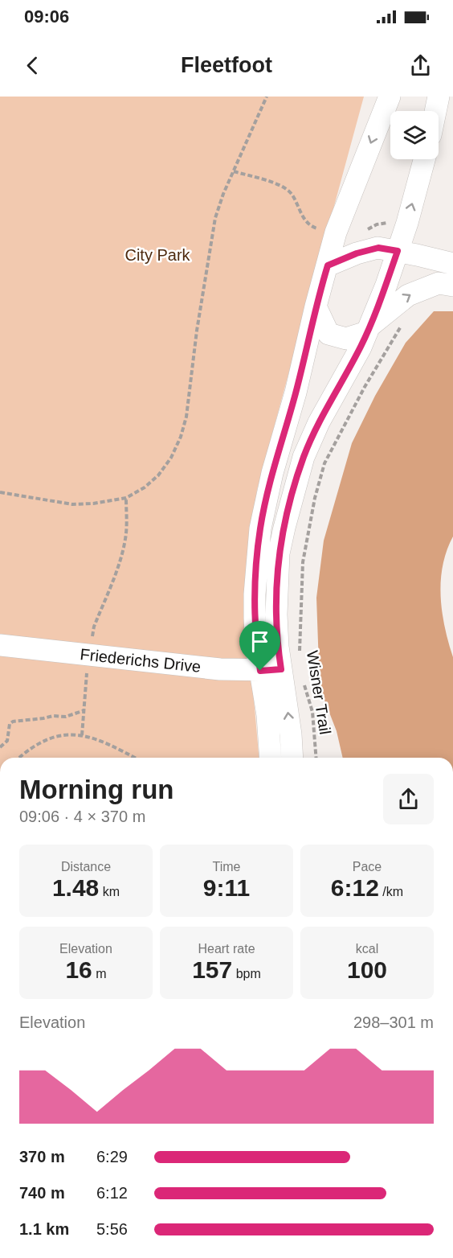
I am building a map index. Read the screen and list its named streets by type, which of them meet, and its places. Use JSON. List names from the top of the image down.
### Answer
{
  "streets": {
    "street": ["Friederichs Drive"],
    "path": ["Wisner Trail"]
  },
  "parks": ["City Park"],
  "page": {
    "status": "09:06",
    "header": "Fleetfoot",
    "heading": ["Morning run", "09:06 · 4 × 370 m"],
    "stats": [
      ["Distance", "1.48 km"],
      ["Time", "9:11"],
      ["Pace", "6:12 /km"],
      ["Elevation", "16 m"],
      ["Heart rate", "157 bpm"],
      ["kcal", "100"]
    ],
    "chart": ["Elevation", "298–301 m"],
    "list": [
      {
        "name": "370 m",
        "note": "6:29"
      },
      {
        "name": "740 m",
        "note": "6:12"
      },
      {
        "name": "1.1 km",
        "note": "5:56"
      }
    ]
  }
}
